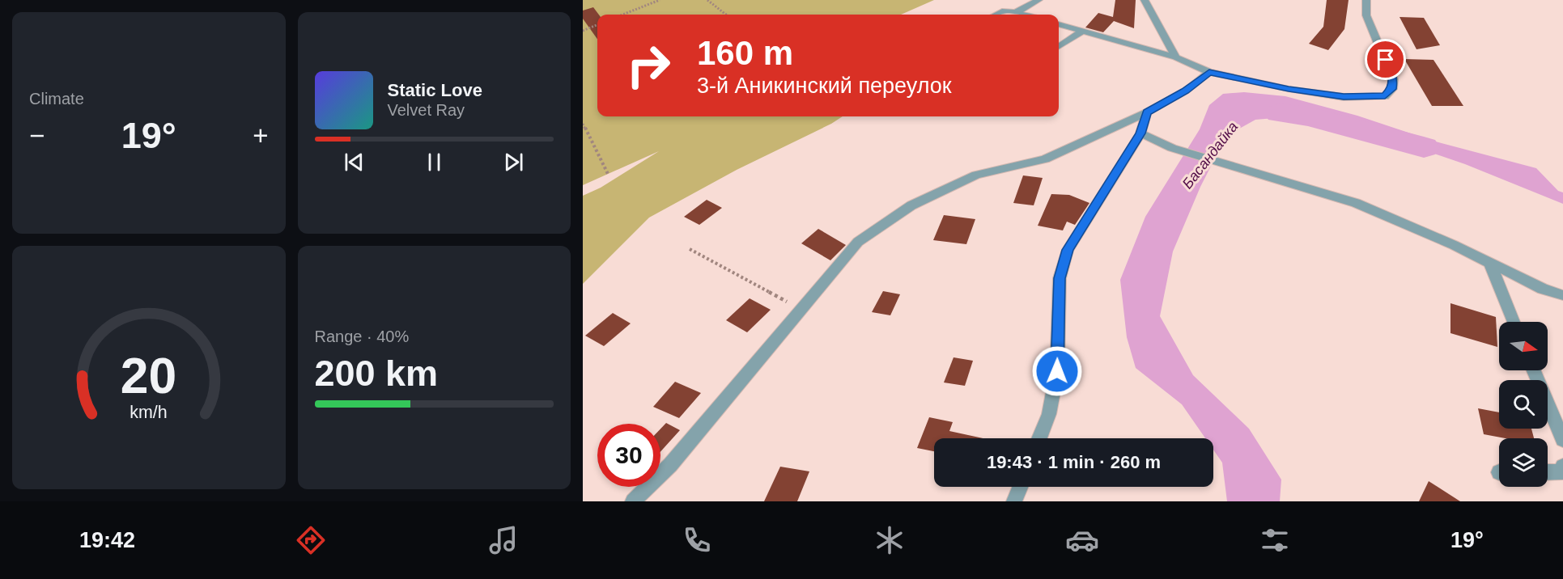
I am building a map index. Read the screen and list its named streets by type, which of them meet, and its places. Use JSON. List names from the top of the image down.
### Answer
{
  "water": ["Басандайка"],
  "north": "right",
  "page": {
    "tile": [
      "Climate",
      ["Range · 40%", "200 km"]
    ],
    "turn": ["160 m", "3-й Аникинский переулок"],
    "song": ["Static Love", "Velvet Ray"],
    "heat": ["−", "19°", "+"],
    "limit": "30",
    "trip": "19:43 · 1 min · 260 m",
    "tabs": ["19:42", "19°"],
    "gauge": ["20", "km/h"]
  }
}
